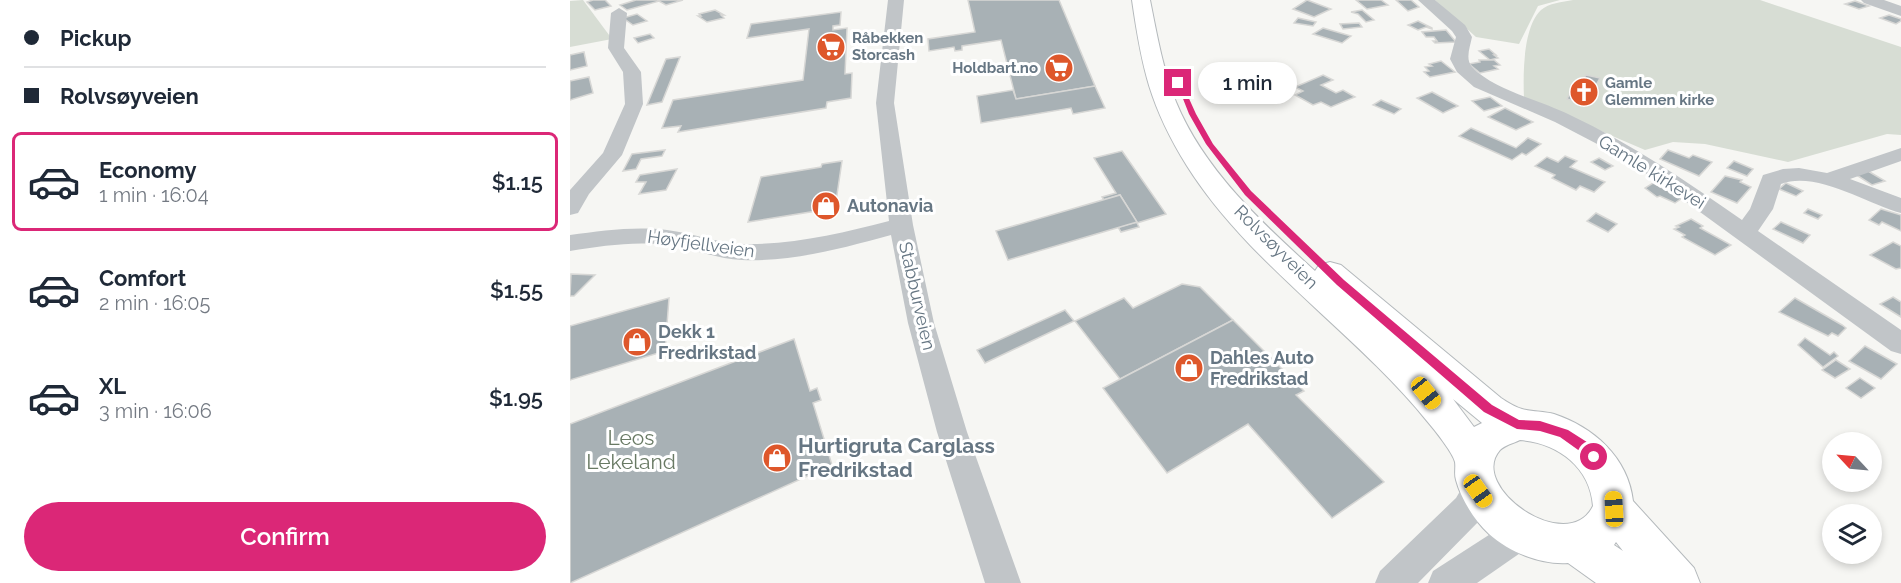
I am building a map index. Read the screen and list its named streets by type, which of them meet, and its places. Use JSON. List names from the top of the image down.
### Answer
{
  "streets": {
    "main road": ["Rolvsøyveien"],
    "street": ["Gamle kirkevei", "Høyfjellveien", "Stabburveien"]
  },
  "crossings": [
    ["Høyfjellveien", "Stabburveien"]
  ],
  "parks": ["Leos Lekeland"],
  "places": {
    "supermarket": ["Råbekken Storcash", "Holdbart.no"],
    "church": ["Gamle Glemmen kirke"],
    "shop": [
      "Autonavia",
      "Dekk 1 Fredrikstad",
      "Dahles Auto Fredrikstad",
      "Hurtigruta Carglass Fredrikstad"
    ]
  },
  "north": "top left",
  "page": {
    "banner": ["Pickup", "Rolvsøyveien"],
    "bubble": "1 min",
    "list": [
      {
        "name": "Economy",
        "note": "1 min · 16:04",
        "value": "$1.15"
      },
      {
        "name": "Comfort",
        "note": "2 min · 16:05",
        "value": "$1.55"
      },
      {
        "name": "XL",
        "note": "3 min · 16:06",
        "value": "$1.95"
      }
    ],
    "buttons": "Confirm"
  }
}
